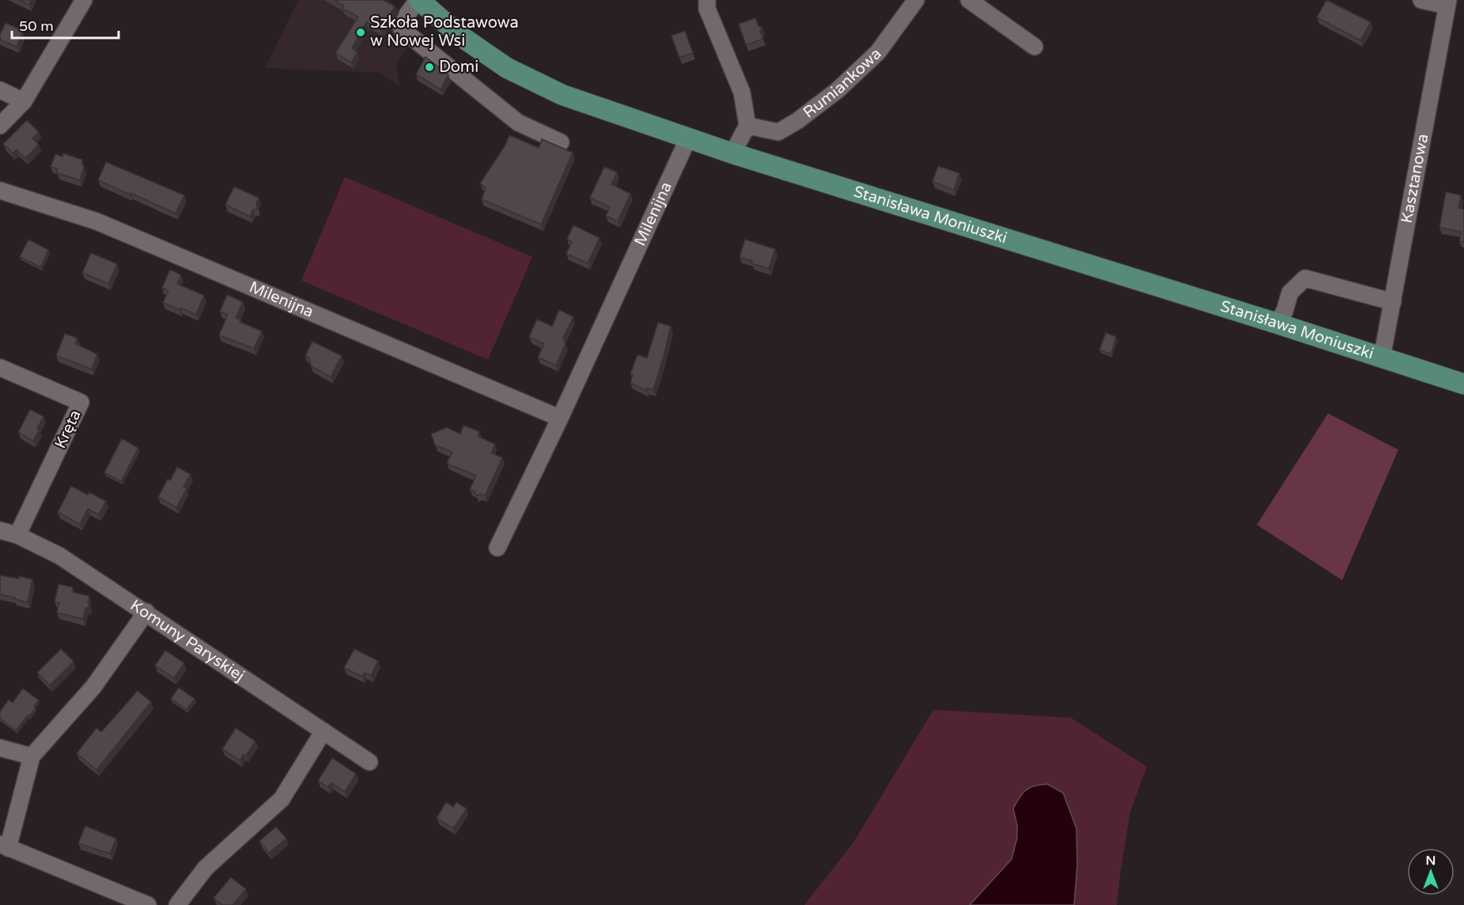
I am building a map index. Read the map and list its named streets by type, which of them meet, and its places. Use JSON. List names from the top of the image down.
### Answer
{
  "streets": {
    "main road": ["Stanisława Moniuszki"],
    "street": [
      "Rumiankowa",
      "Kasztanowa",
      "Milenijna",
      "Kręta",
      "Komuny Paryskiej"
    ]
  },
  "crossings": [
    ["Kasztanowa", "Stanisława Moniuszki"],
    ["Milenijna", "Stanisława Moniuszki"],
    ["Kręta", "Komuny Paryskiej"]
  ],
  "places": ["Szkoła Podstawowa w Nowej Wsi", "Domi"],
  "scale_bar": "50 m",
  "north": "top"
}
